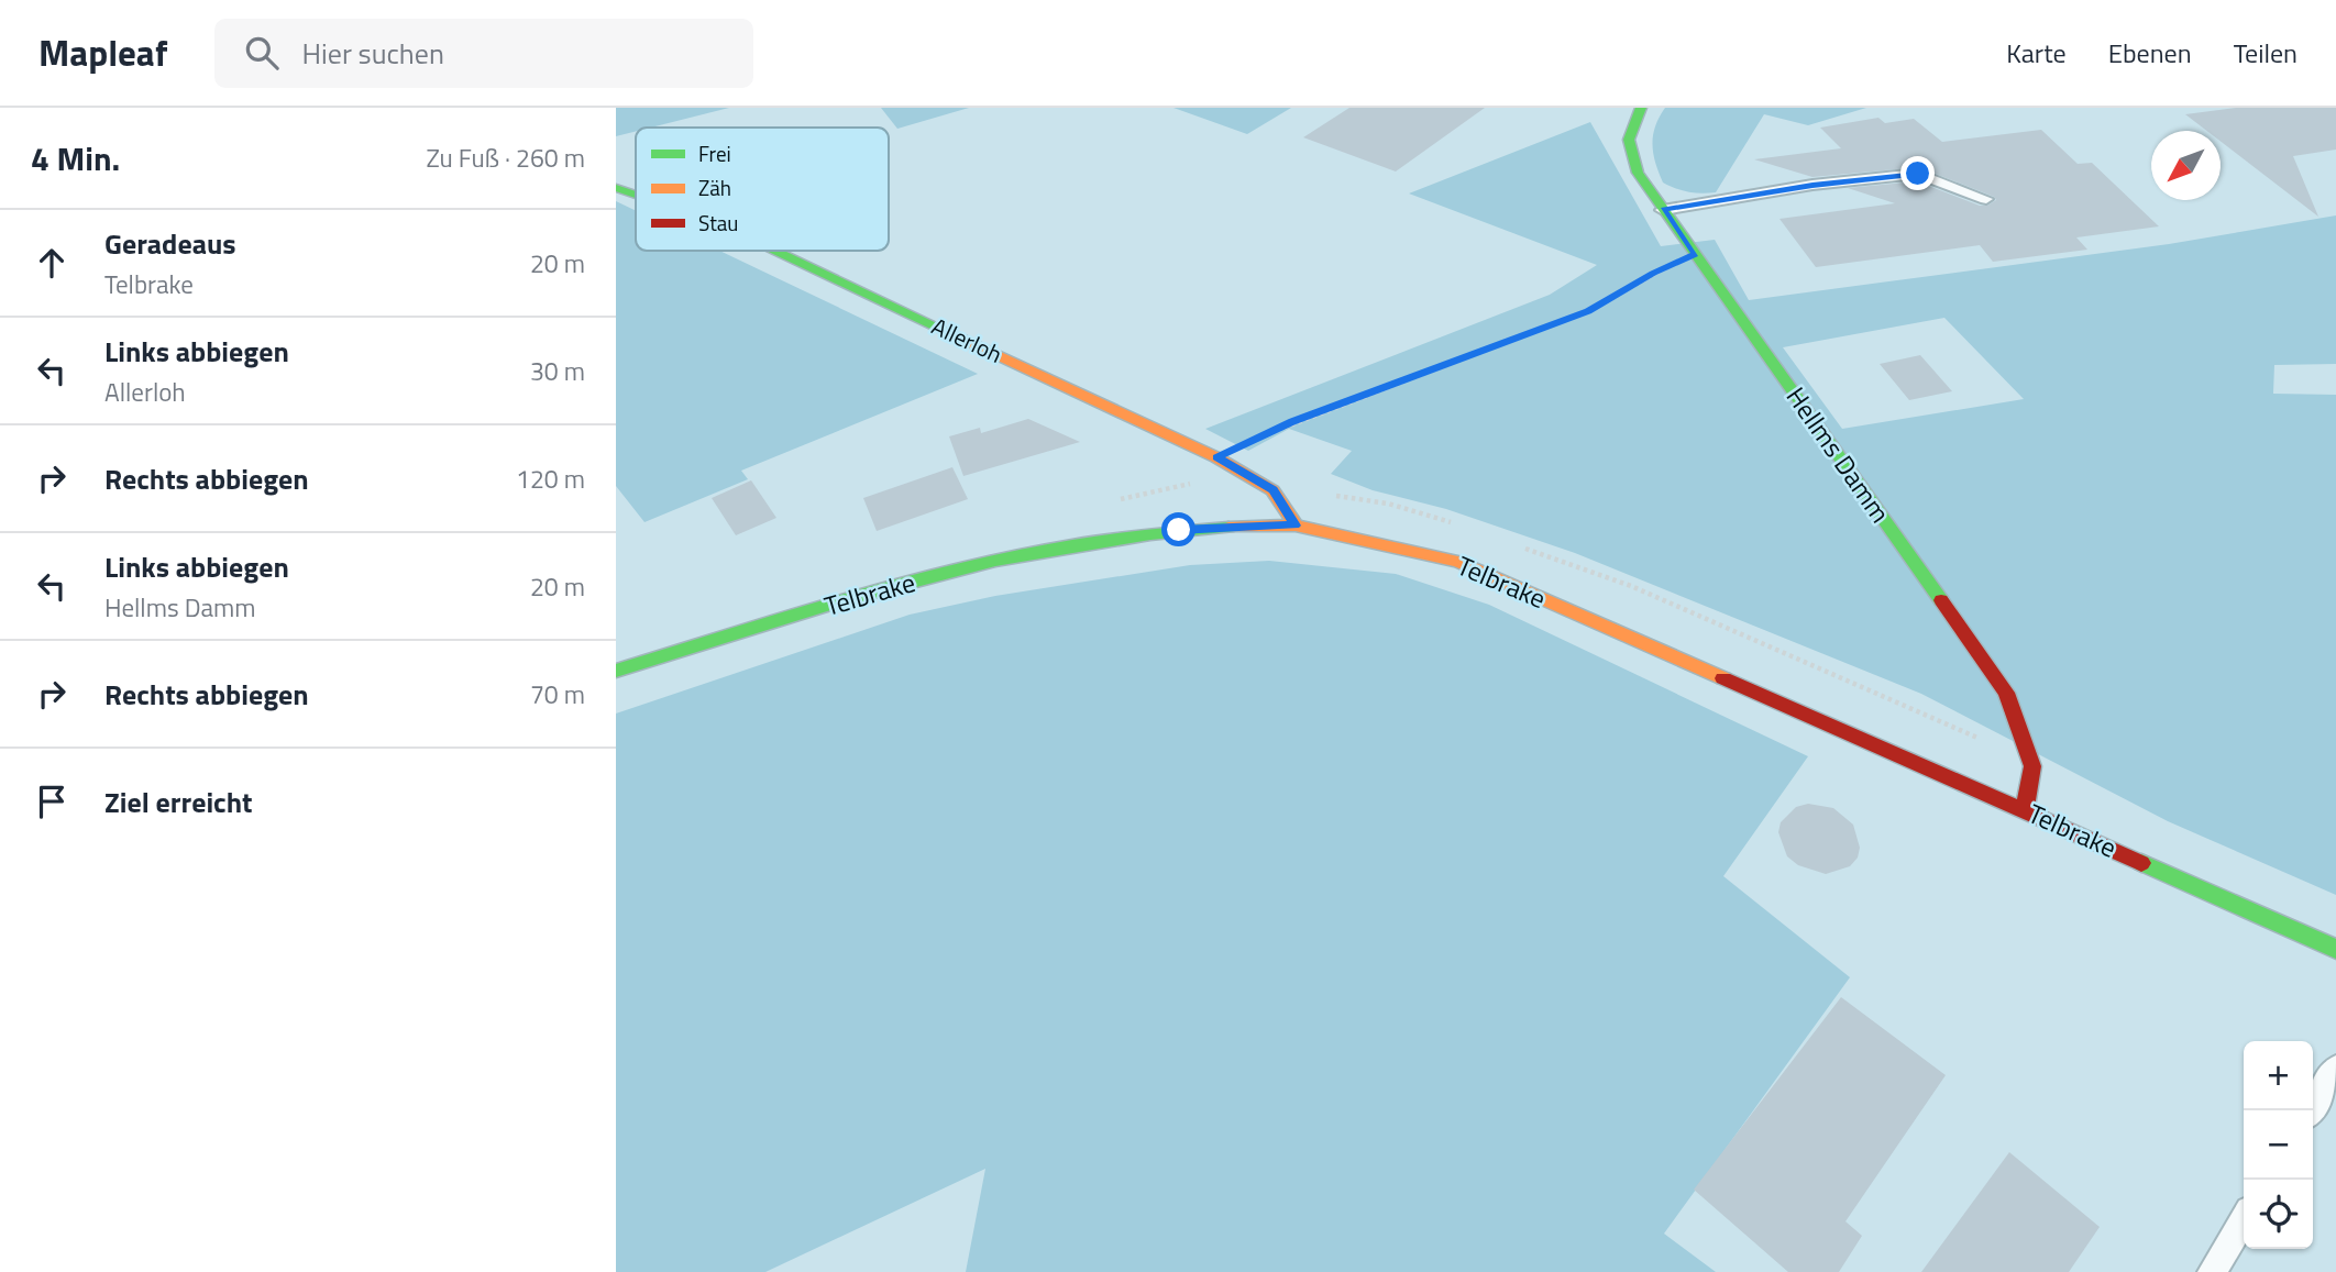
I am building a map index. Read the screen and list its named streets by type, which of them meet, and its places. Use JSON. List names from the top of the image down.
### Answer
{
  "streets": {
    "street": ["Allerloh", "Hellms Damm", "Telbrake"]
  },
  "crossings": [
    ["Allerloh", "Telbrake"],
    ["Hellms Damm", "Telbrake"]
  ],
  "legend": ["Frei", "Zäh", "Stau"],
  "north": "bottom left",
  "page": {
    "header": "Mapleaf",
    "search": "Hier suchen",
    "nav": ["Karte", "Ebenen", "Teilen"],
    "heading": ["4 Min.", "Zu Fuß · 260 m"],
    "list": [
      ["Geradeaus", "Telbrake", "20 m"],
      ["Links abbiegen", "Allerloh", "30 m"],
      ["Rechts abbiegen", "120 m"],
      ["Links abbiegen", "Hellms Damm", "20 m"],
      ["Rechts abbiegen", "70 m"],
      "Ziel erreicht"
    ],
    "map_buttons": ["+", "−"]
  }
}
